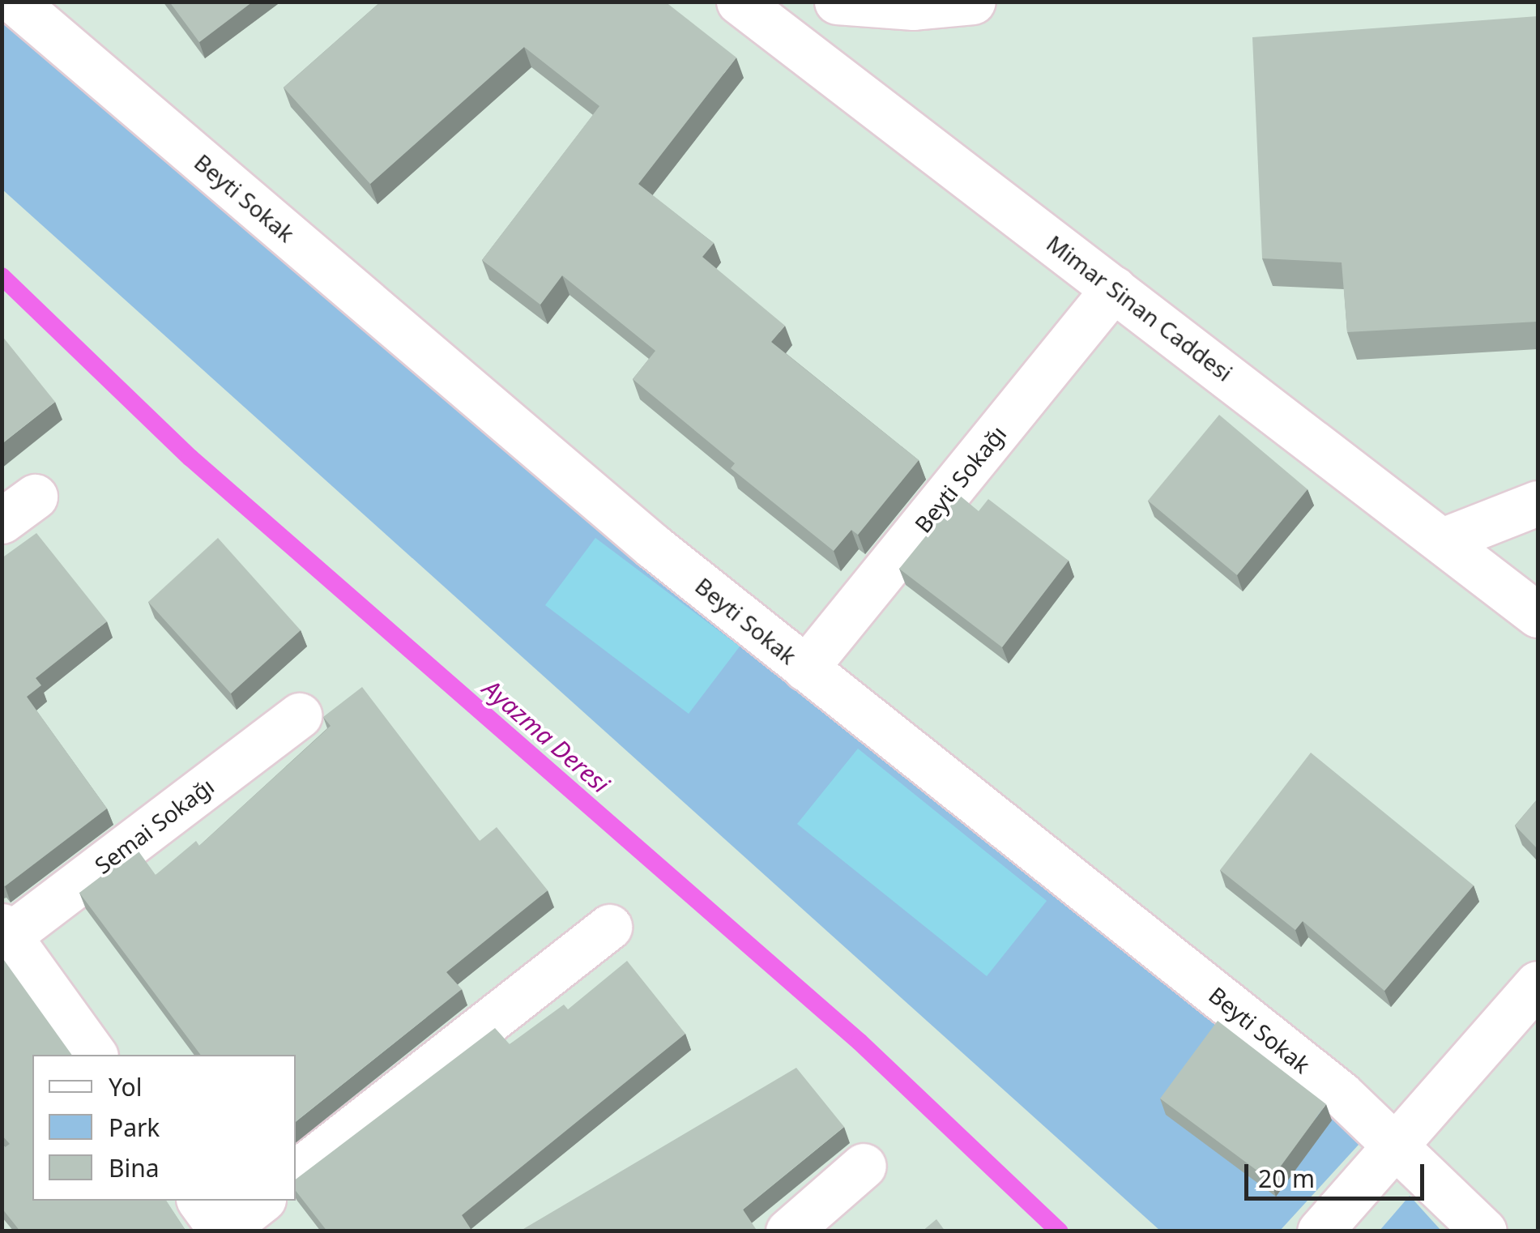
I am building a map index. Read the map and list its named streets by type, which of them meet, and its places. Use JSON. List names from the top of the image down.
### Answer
{
  "streets": {
    "street": [
      "Beyti Sokak",
      "Mimar Sinan Caddesi",
      "Beyti Sokağı",
      "Semai Sokağı"
    ]
  },
  "crossings": [
    ["Beyti Sokak", "Beyti Sokağı"],
    ["Mimar Sinan Caddesi", "Beyti Sokağı"]
  ],
  "water": ["Ayazma Deresi"],
  "legend": ["Yol", "Park", "Bina"],
  "scale_bar": "20 m"
}
